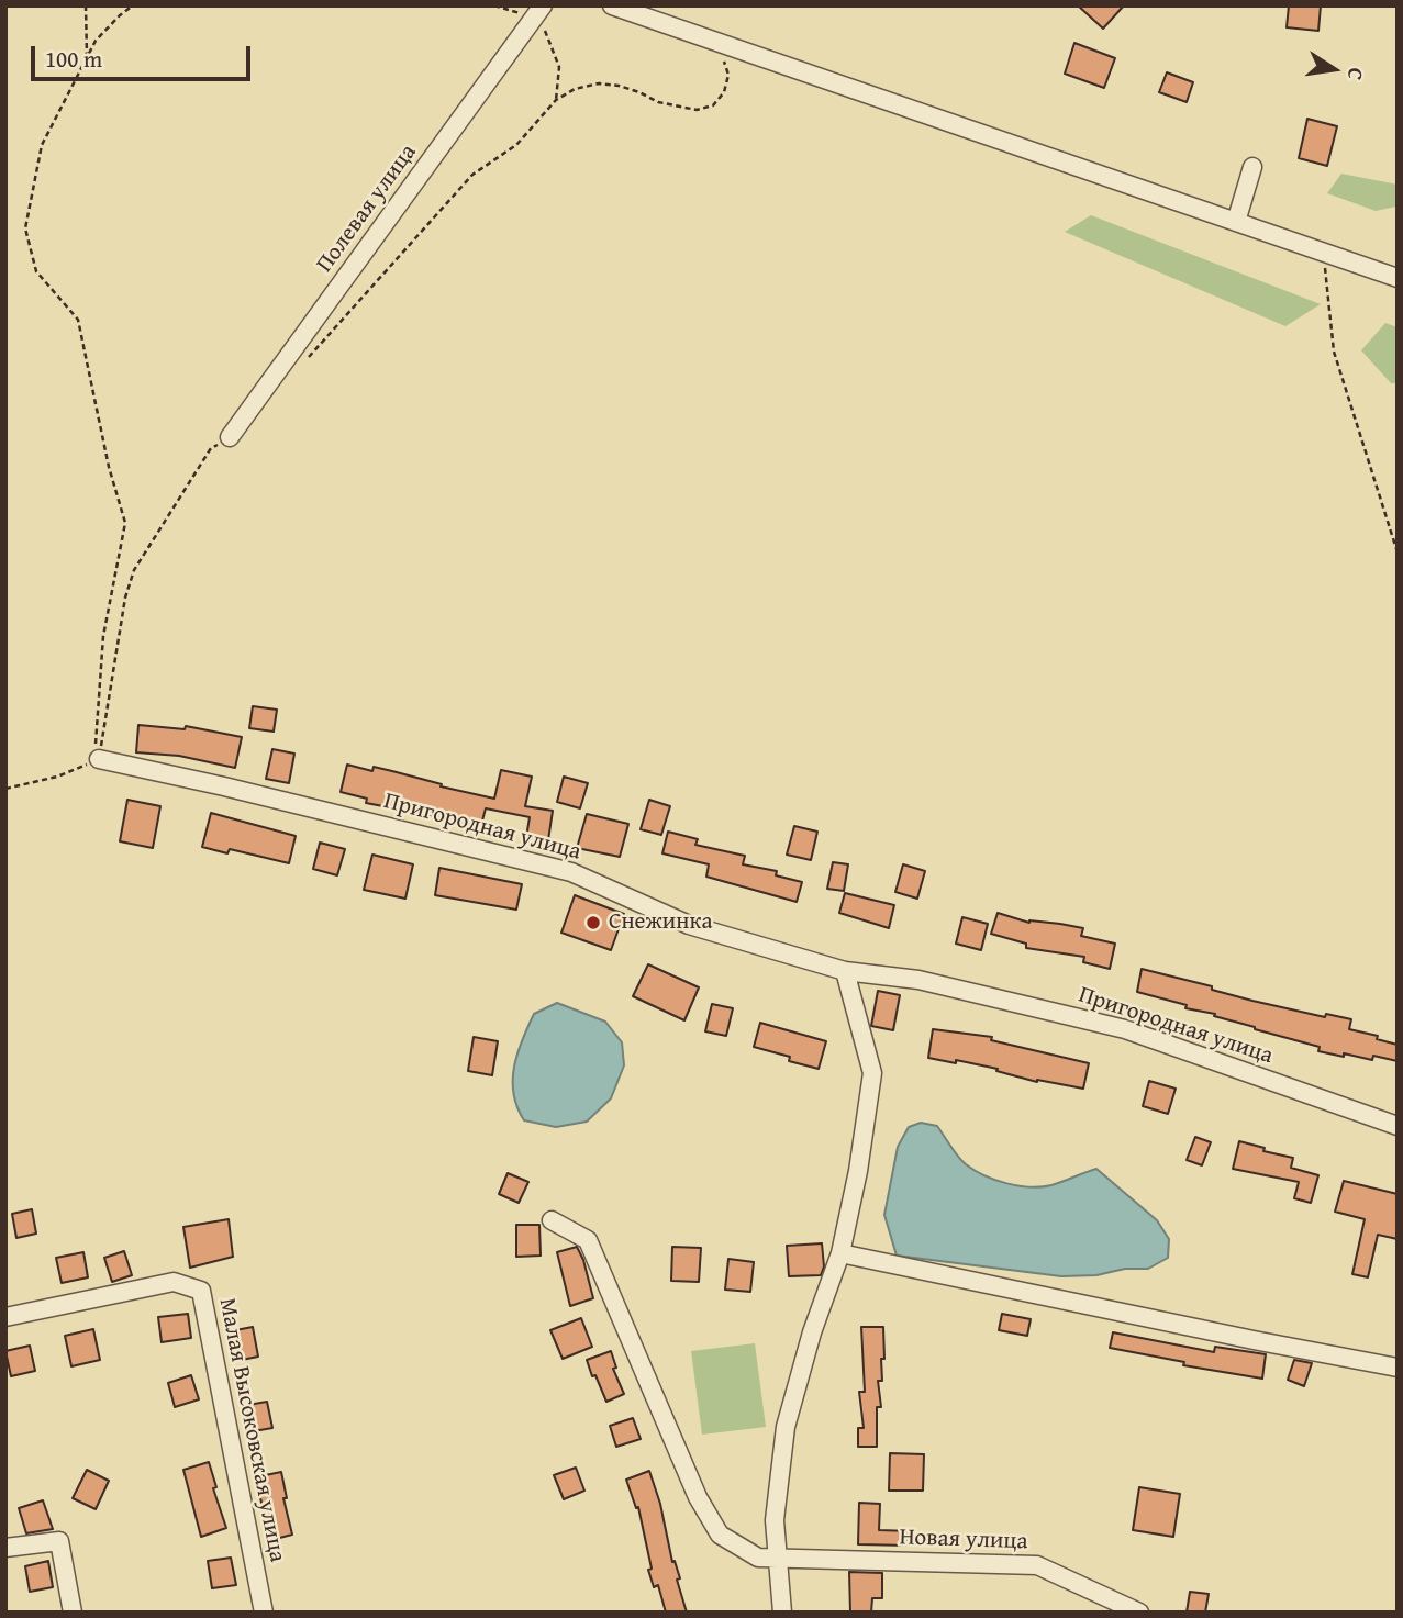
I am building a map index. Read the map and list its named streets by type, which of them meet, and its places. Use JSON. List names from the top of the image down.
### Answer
{
  "streets": {
    "street": [
      "Полевая улица",
      "Пригородная улица",
      "Малая Высоковская улица",
      "Новая улица"
    ]
  },
  "places": ["Снежинка"],
  "scale_bar": "100 m",
  "north": "right"
}
